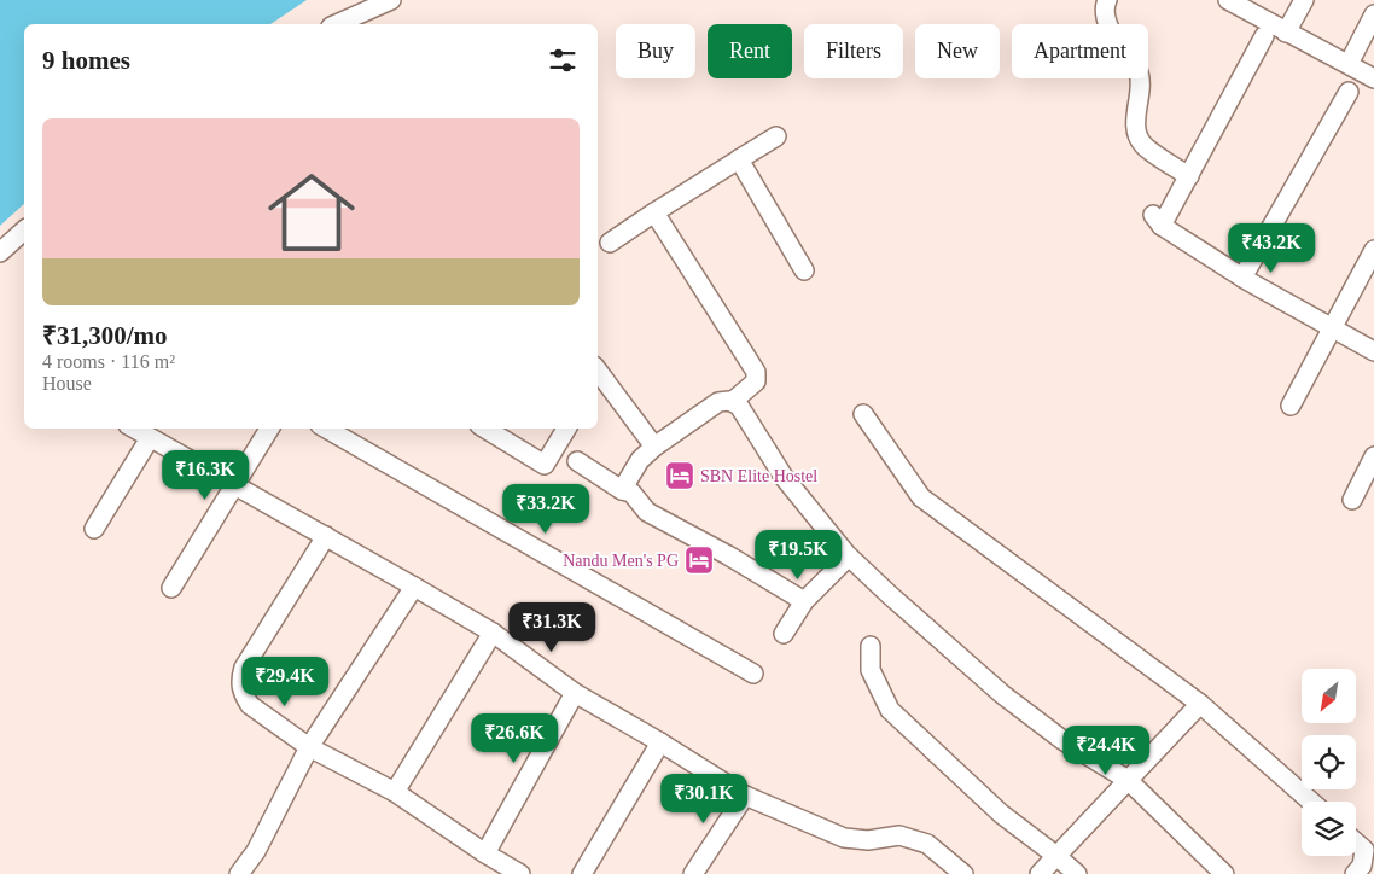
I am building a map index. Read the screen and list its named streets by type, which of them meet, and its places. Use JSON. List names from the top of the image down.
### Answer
{
  "places": {
    "hotel": ["SBN Elite Hostel", "Nandu Men's PG"]
  },
  "north": "bottom left",
  "page": {
    "chip": [
      "Buy",
      "Rent",
      "Filters",
      "New",
      "Apartment"
    ],
    "heading": "9 homes",
    "list": [
      {
        "name": "₹31,300/mo",
        "note": "4 rooms · 116 m² · House"
      }
    ],
    "price": [
      "₹43.2K",
      "₹16.3K",
      "₹33.2K",
      "₹19.5K",
      "₹31.3K",
      "₹29.4K",
      "₹26.6K",
      "₹24.4K",
      "₹30.1K"
    ]
  }
}
